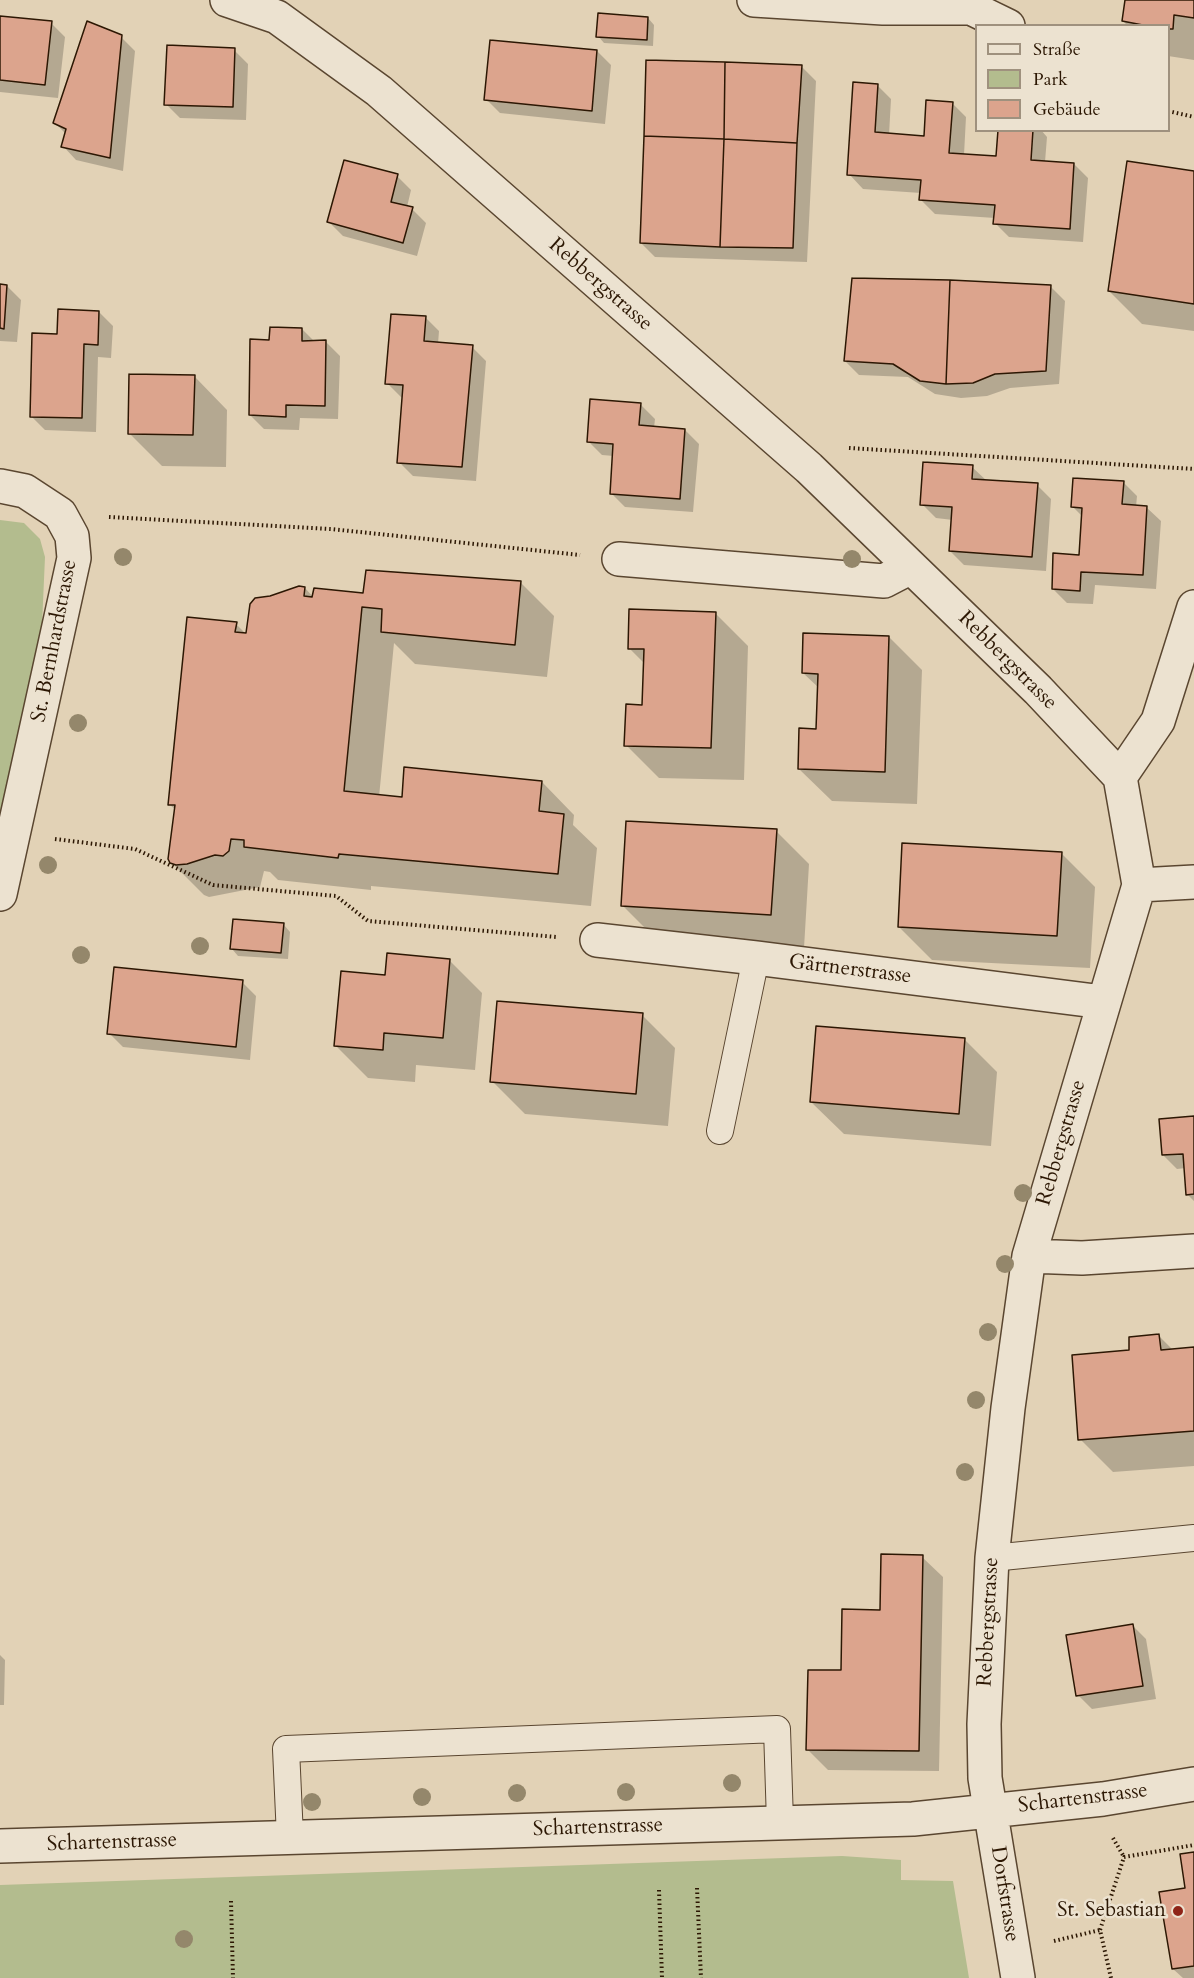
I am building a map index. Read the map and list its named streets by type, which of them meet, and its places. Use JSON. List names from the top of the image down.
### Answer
{
  "streets": {
    "street": [
      "Rebbergstrasse",
      "St. Bernhardstrasse",
      "Gärtnerstrasse",
      "Schartenstrasse",
      "Dorfstrasse"
    ]
  },
  "crossings": [
    ["Rebbergstrasse", "Gärtnerstrasse"],
    ["Rebbergstrasse", "Schartenstrasse"],
    ["Rebbergstrasse", "Dorfstrasse"],
    ["Schartenstrasse", "Dorfstrasse"]
  ],
  "places": ["St. Sebastian"],
  "legend": ["Straße", "Park", "Gebäude"]
}
